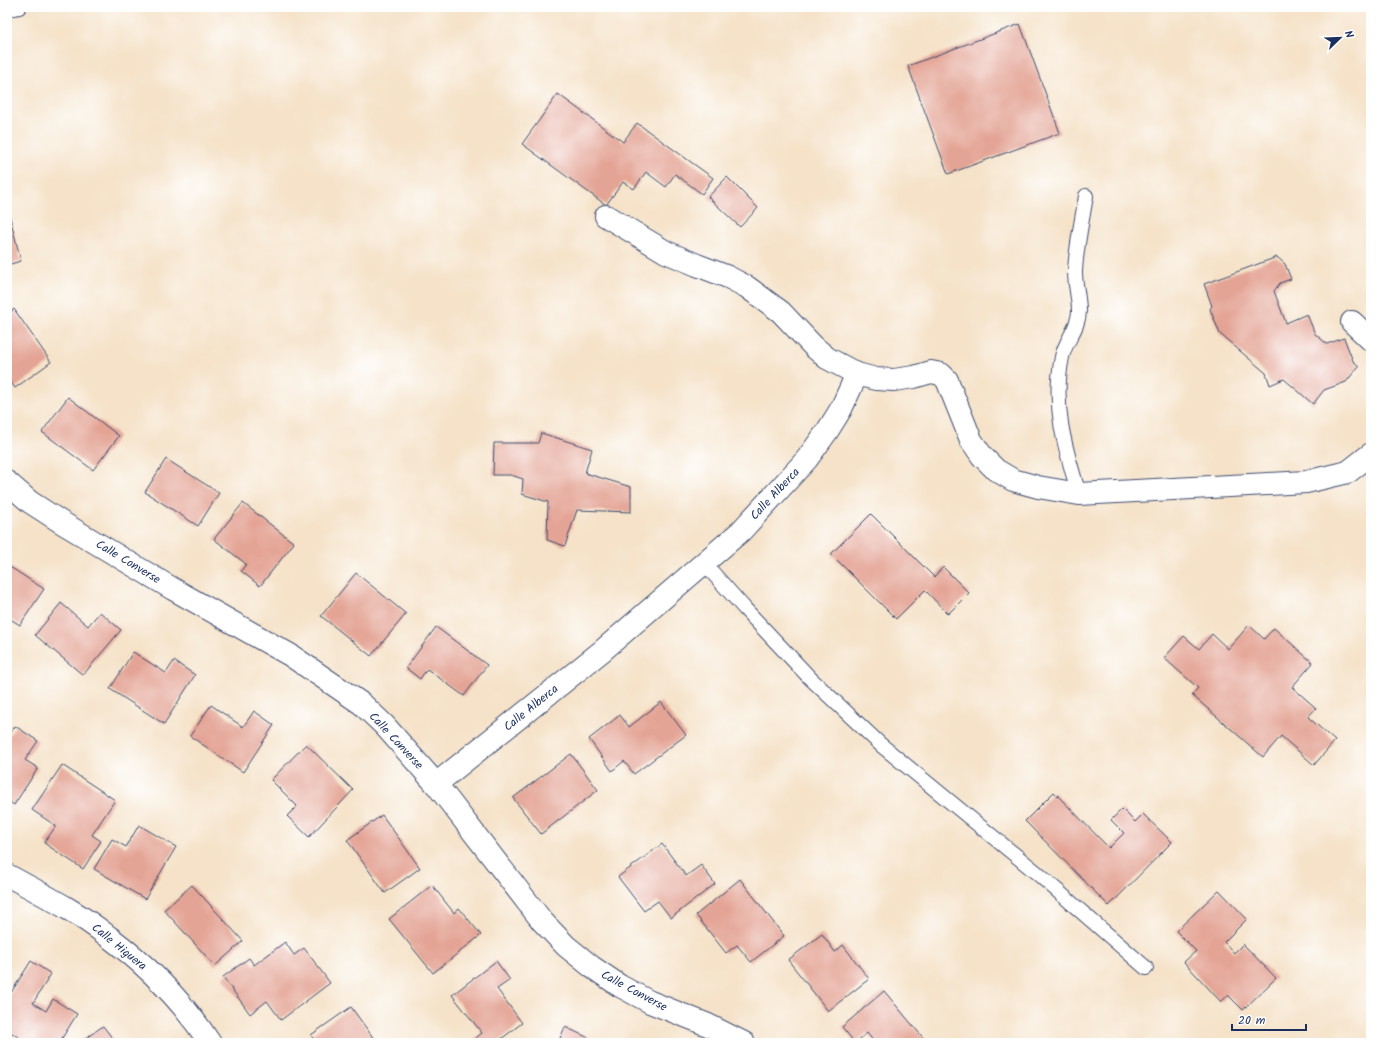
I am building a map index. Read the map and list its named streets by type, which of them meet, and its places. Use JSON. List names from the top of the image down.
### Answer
{
  "streets": {
    "street": ["Calle Alberca", "Calle Converse", "Calle Higuera"]
  },
  "crossings": [
    ["Calle Alberca", "Calle Converse"]
  ],
  "scale_bar": "20 m",
  "north": "top right"
}
